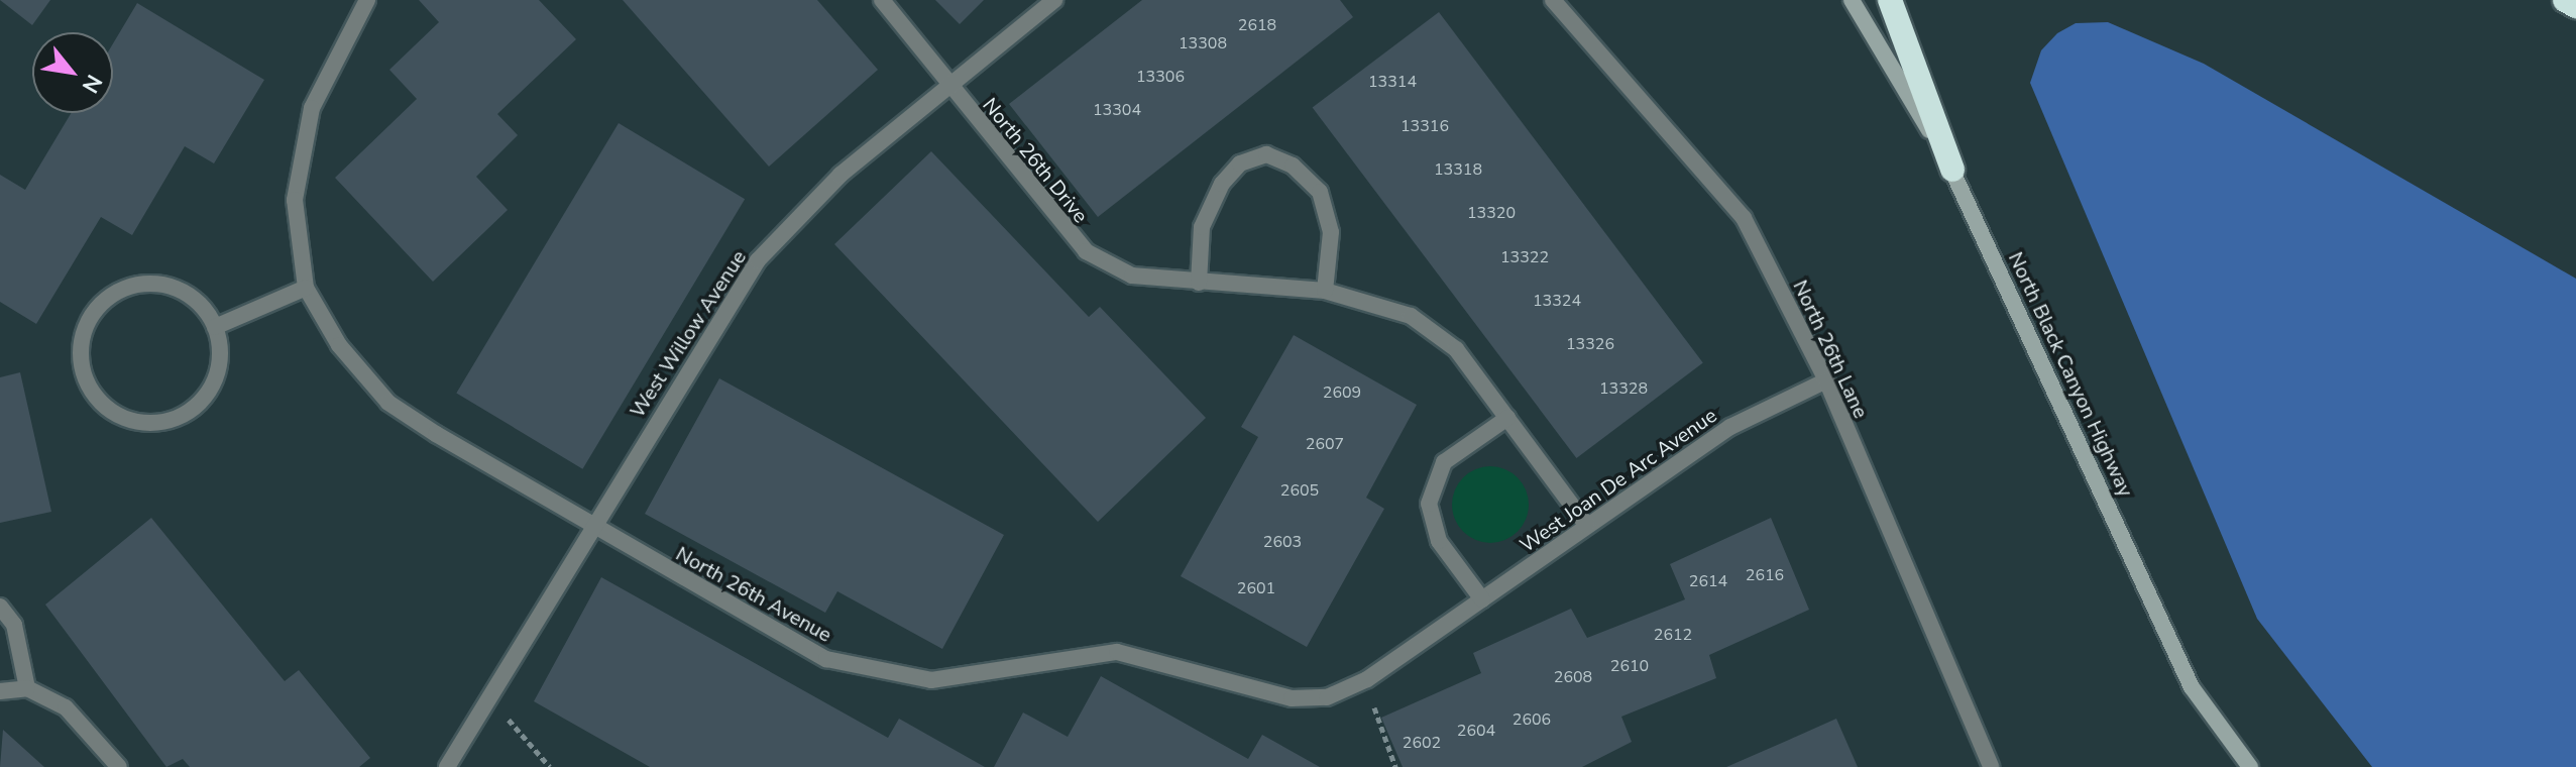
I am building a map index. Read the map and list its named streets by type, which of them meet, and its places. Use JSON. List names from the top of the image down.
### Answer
{
  "streets": {
    "main road": ["North Black Canyon Highway"],
    "street": [
      "North 26th Drive",
      "West Willow Avenue",
      "North 26th Lane",
      "West Joan De Arc Avenue",
      "North 26th Avenue"
    ]
  },
  "crossings": [
    ["North 26th Drive", "West Willow Avenue"],
    ["North 26th Drive", "West Joan De Arc Avenue"],
    ["West Willow Avenue", "North 26th Avenue"],
    ["North 26th Lane", "West Joan De Arc Avenue"],
    ["West Joan De Arc Avenue", "North 26th Avenue"]
  ],
  "house_numbers": [
    "2618",
    "13308",
    "13306",
    "13314",
    "13304",
    "13316",
    "13318",
    "13320",
    "13322",
    "13324",
    "13326",
    "13328",
    "2609",
    "2607",
    "2605",
    "2603",
    "2616",
    "2614",
    "2601",
    "2612",
    "2610",
    "2608",
    "2606",
    "2604",
    "2602"
  ],
  "north": "bottom right"
}
